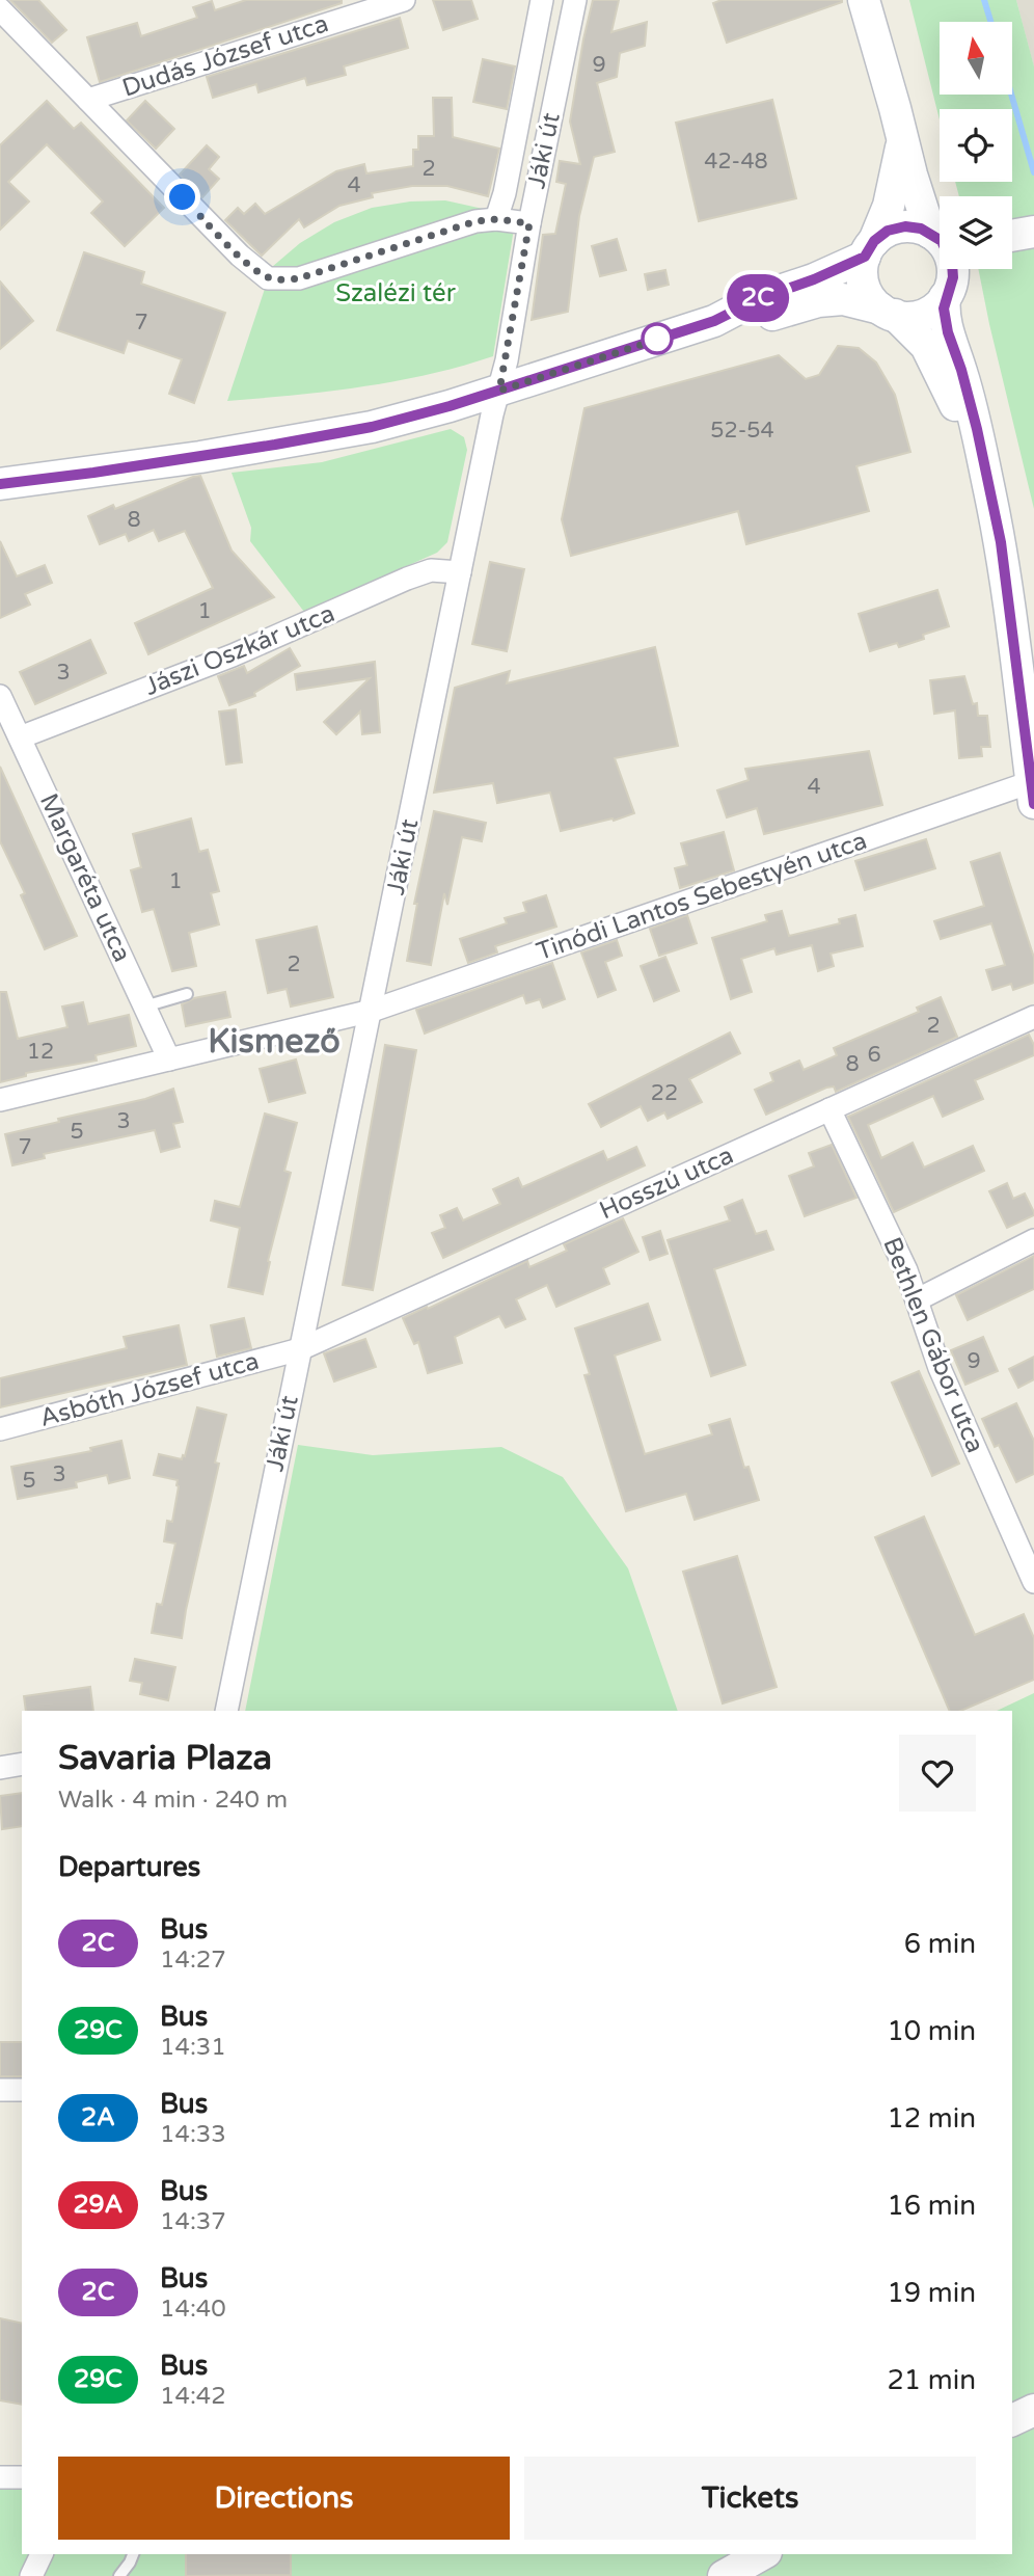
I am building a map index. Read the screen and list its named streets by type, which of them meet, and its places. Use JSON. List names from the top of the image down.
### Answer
{
  "streets": {
    "street": [
      "Dudás József utca",
      "Jáki út",
      "Jászi Oszkár utca",
      "Margaréta utca",
      "Tinódi Lantos Sebestyén utca",
      "Hosszú utca",
      "Bethlen Gábor utca",
      "Asbóth József utca"
    ]
  },
  "crossings": [
    ["Jáki út", "Jászi Oszkár utca"],
    ["Jáki út", "Tinódi Lantos Sebestyén utca"],
    ["Jáki út", "Hosszú utca"],
    ["Jáki út", "Asbóth József utca"],
    ["Jászi Oszkár utca", "Margaréta utca"],
    ["Margaréta utca", "Tinódi Lantos Sebestyén utca"],
    ["Hosszú utca", "Bethlen Gábor utca"],
    ["Hosszú utca", "Asbóth József utca"]
  ],
  "districts": ["Kismező"],
  "parks": ["Szalézi tér"],
  "lines": ["bus line 2C"],
  "house_numbers": [
    "9",
    "42-48",
    "2",
    "4",
    "7",
    "52-54",
    "8",
    "1",
    "3",
    "4",
    "1",
    "2",
    "2",
    "12",
    "6",
    "8",
    "22",
    "3",
    "5",
    "7",
    "9",
    "3",
    "5"
  ],
  "north": "top",
  "page": {
    "on_map": "2C",
    "heading": [
      ["Savaria Plaza", "Walk · 4 min · 240 m"],
      "Departures"
    ],
    "list": [
      {
        "mark": "2C",
        "name": "Bus",
        "note": "14:27",
        "value": "6 min"
      },
      {
        "mark": "29C",
        "name": "Bus",
        "note": "14:31",
        "value": "10 min"
      },
      {
        "mark": "2A",
        "name": "Bus",
        "note": "14:33",
        "value": "12 min"
      },
      {
        "mark": "29A",
        "name": "Bus",
        "note": "14:37",
        "value": "16 min"
      },
      {
        "mark": "2C",
        "name": "Bus",
        "note": "14:40",
        "value": "19 min"
      },
      {
        "mark": "29C",
        "name": "Bus",
        "note": "14:42",
        "value": "21 min"
      }
    ],
    "buttons": ["Directions", "Tickets"]
  }
}
